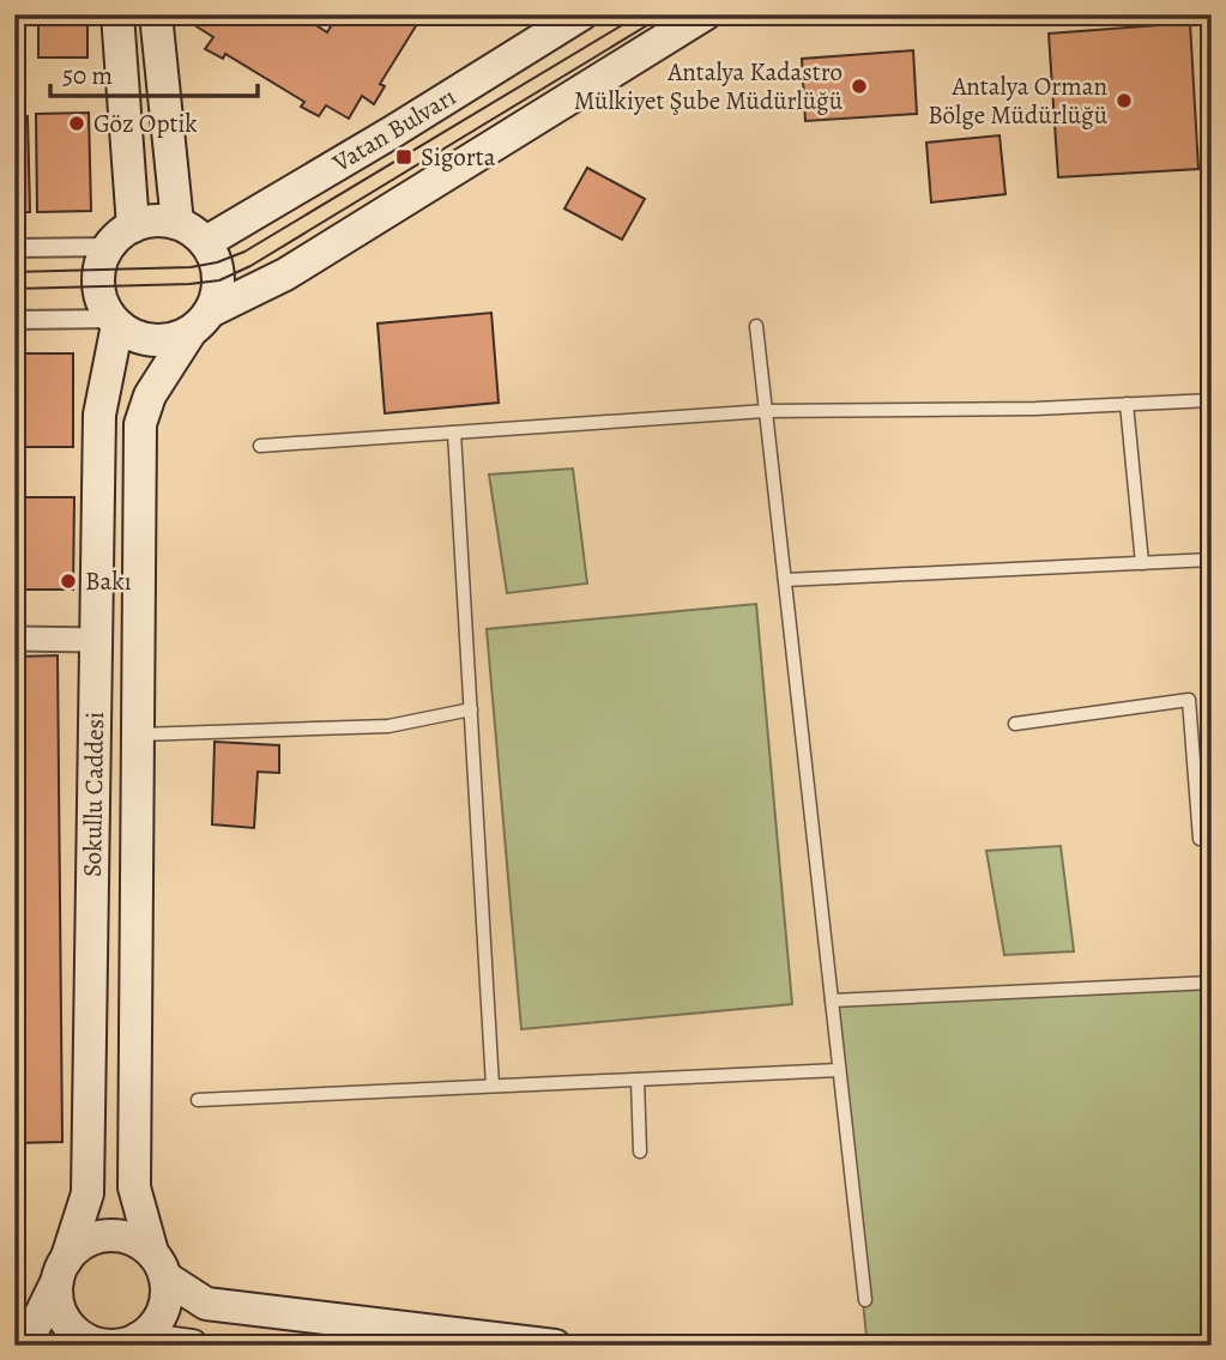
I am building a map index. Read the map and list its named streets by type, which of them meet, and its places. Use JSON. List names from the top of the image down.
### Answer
{
  "streets": {
    "main road": ["Vatan Bulvarı", "Sokullu Caddesi"]
  },
  "crossings": [
    ["Vatan Bulvarı", "Sokullu Caddesi"]
  ],
  "places": {
    "other": [
      "Antalya Kadastro Mülkiyet Şube Müdürlüğü",
      "Antalya Orman Bölge Müdürlüğü",
      "Göz Optik",
      "Bakı"
    ],
    "transit": ["Sigorta"]
  },
  "scale_bar": "50 m"
}
